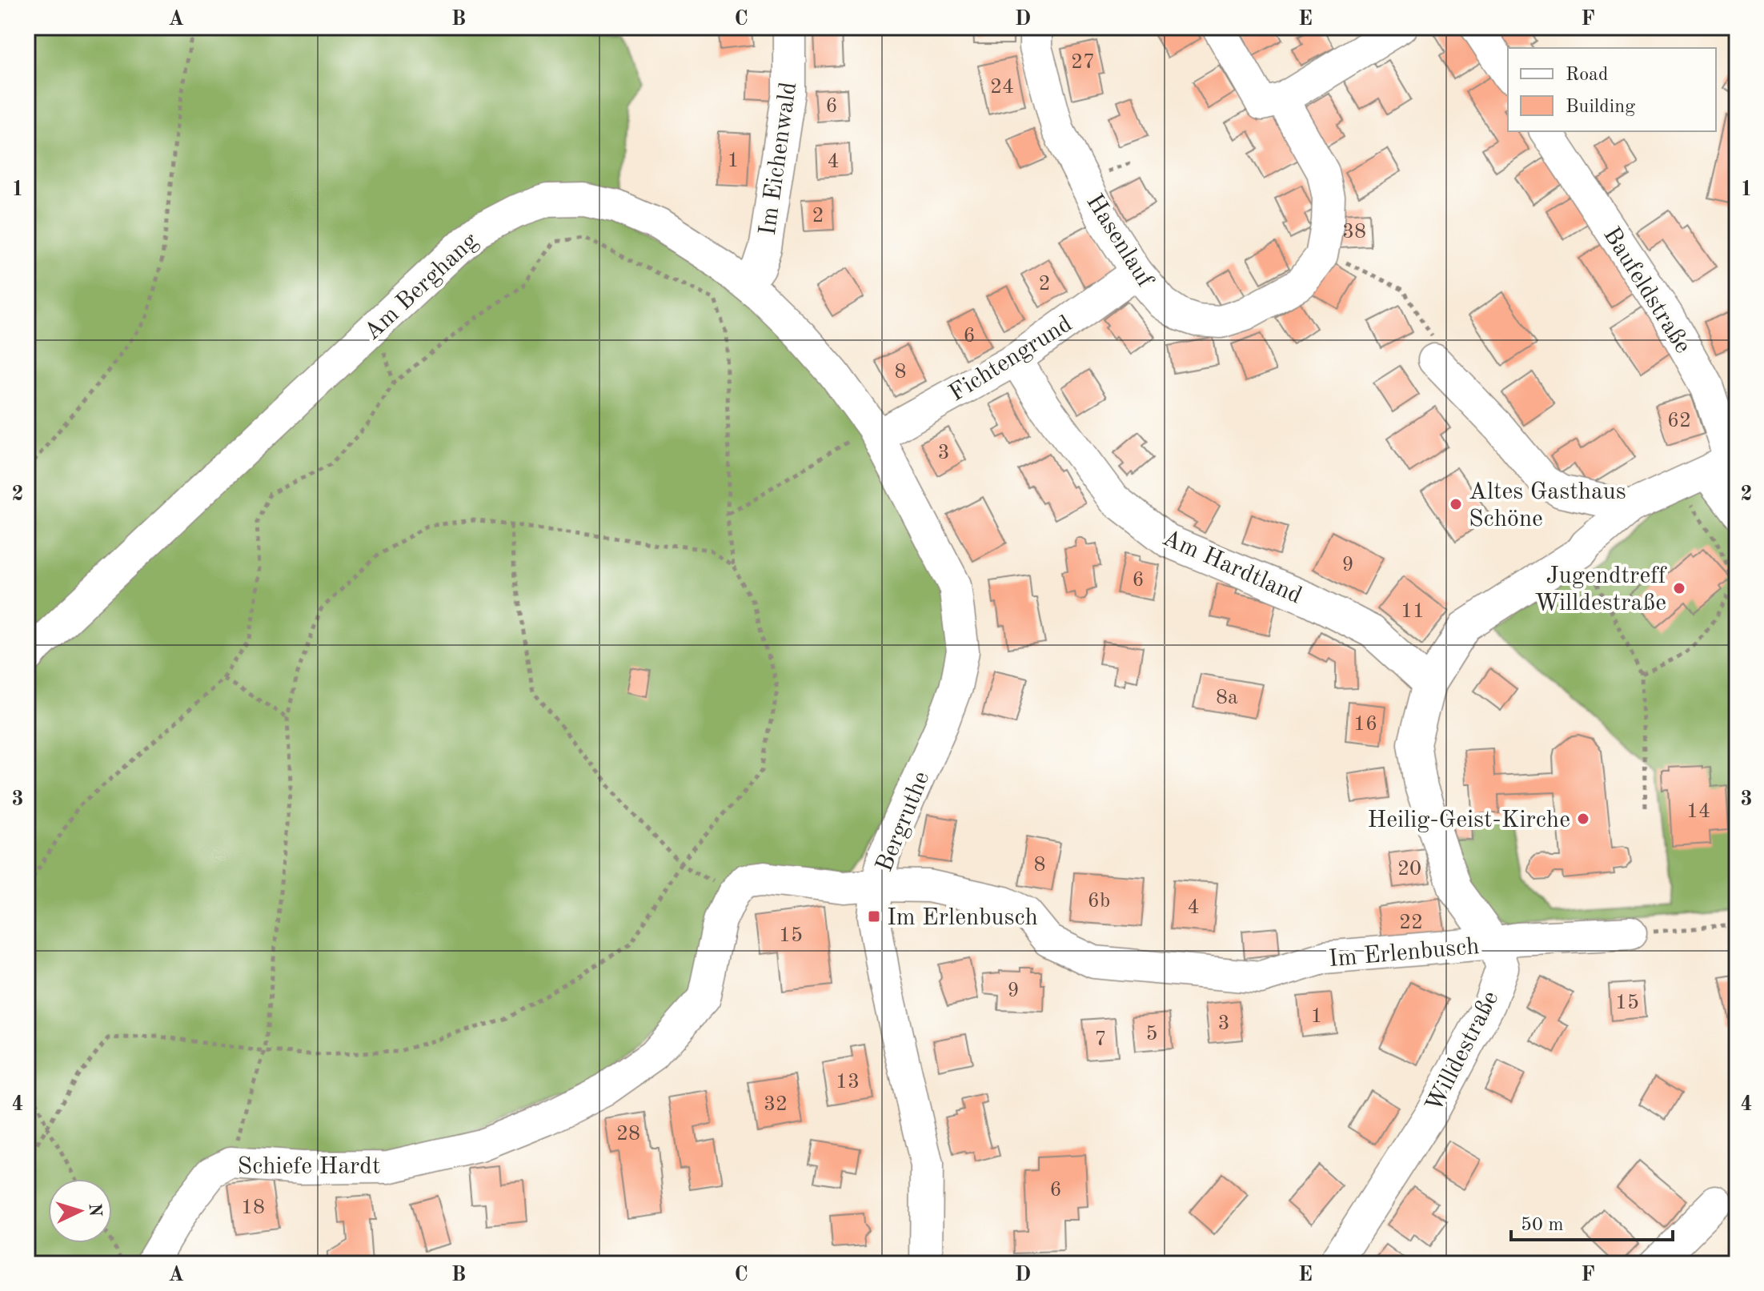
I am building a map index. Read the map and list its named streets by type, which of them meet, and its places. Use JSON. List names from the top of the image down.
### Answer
{
  "streets": {
    "street": [
      "Im Eichenwald",
      "Hasenlauf",
      "Am Berghang",
      "Baufeldstraße",
      "Fichtengrund",
      "Am Hardtland",
      "Bergruthe",
      "Im Erlenbusch",
      "Willdestraße",
      "Schiefe Hardt"
    ]
  },
  "crossings": [
    ["Im Eichenwald", "Am Berghang"],
    ["Hasenlauf", "Fichtengrund"],
    ["Am Berghang", "Fichtengrund"],
    ["Am Berghang", "Bergruthe"],
    ["Baufeldstraße", "Willdestraße"],
    ["Fichtengrund", "Am Hardtland"],
    ["Fichtengrund", "Bergruthe"],
    ["Am Hardtland", "Willdestraße"],
    ["Bergruthe", "Im Erlenbusch"],
    ["Im Erlenbusch", "Willdestraße"]
  ],
  "places": {
    "other": ["Altes Gasthaus Schöne", "Jugendtreff Willdestraße", "Heilig-Geist-Kirche"],
    "transit": ["Im Erlenbusch"]
  },
  "house_numbers": [
    "27",
    "24",
    "6",
    "1",
    "4",
    "2",
    "38",
    "2",
    "6",
    "8",
    "62",
    "3",
    "9",
    "6",
    "11",
    "8a",
    "16",
    "14",
    "8",
    "20",
    "6b",
    "4",
    "22",
    "15",
    "9",
    "15",
    "1",
    "3",
    "5",
    "7",
    "13",
    "32",
    "28",
    "6",
    "18"
  ],
  "legend": ["Road", "Building"],
  "scale_bar": "50 m",
  "north": "right",
  "grid": {
    "columns": [
      "A",
      "B",
      "C",
      "D",
      "E",
      "F"
    ],
    "rows": [
      "1",
      "2",
      "3",
      "4"
    ]
  }
}
